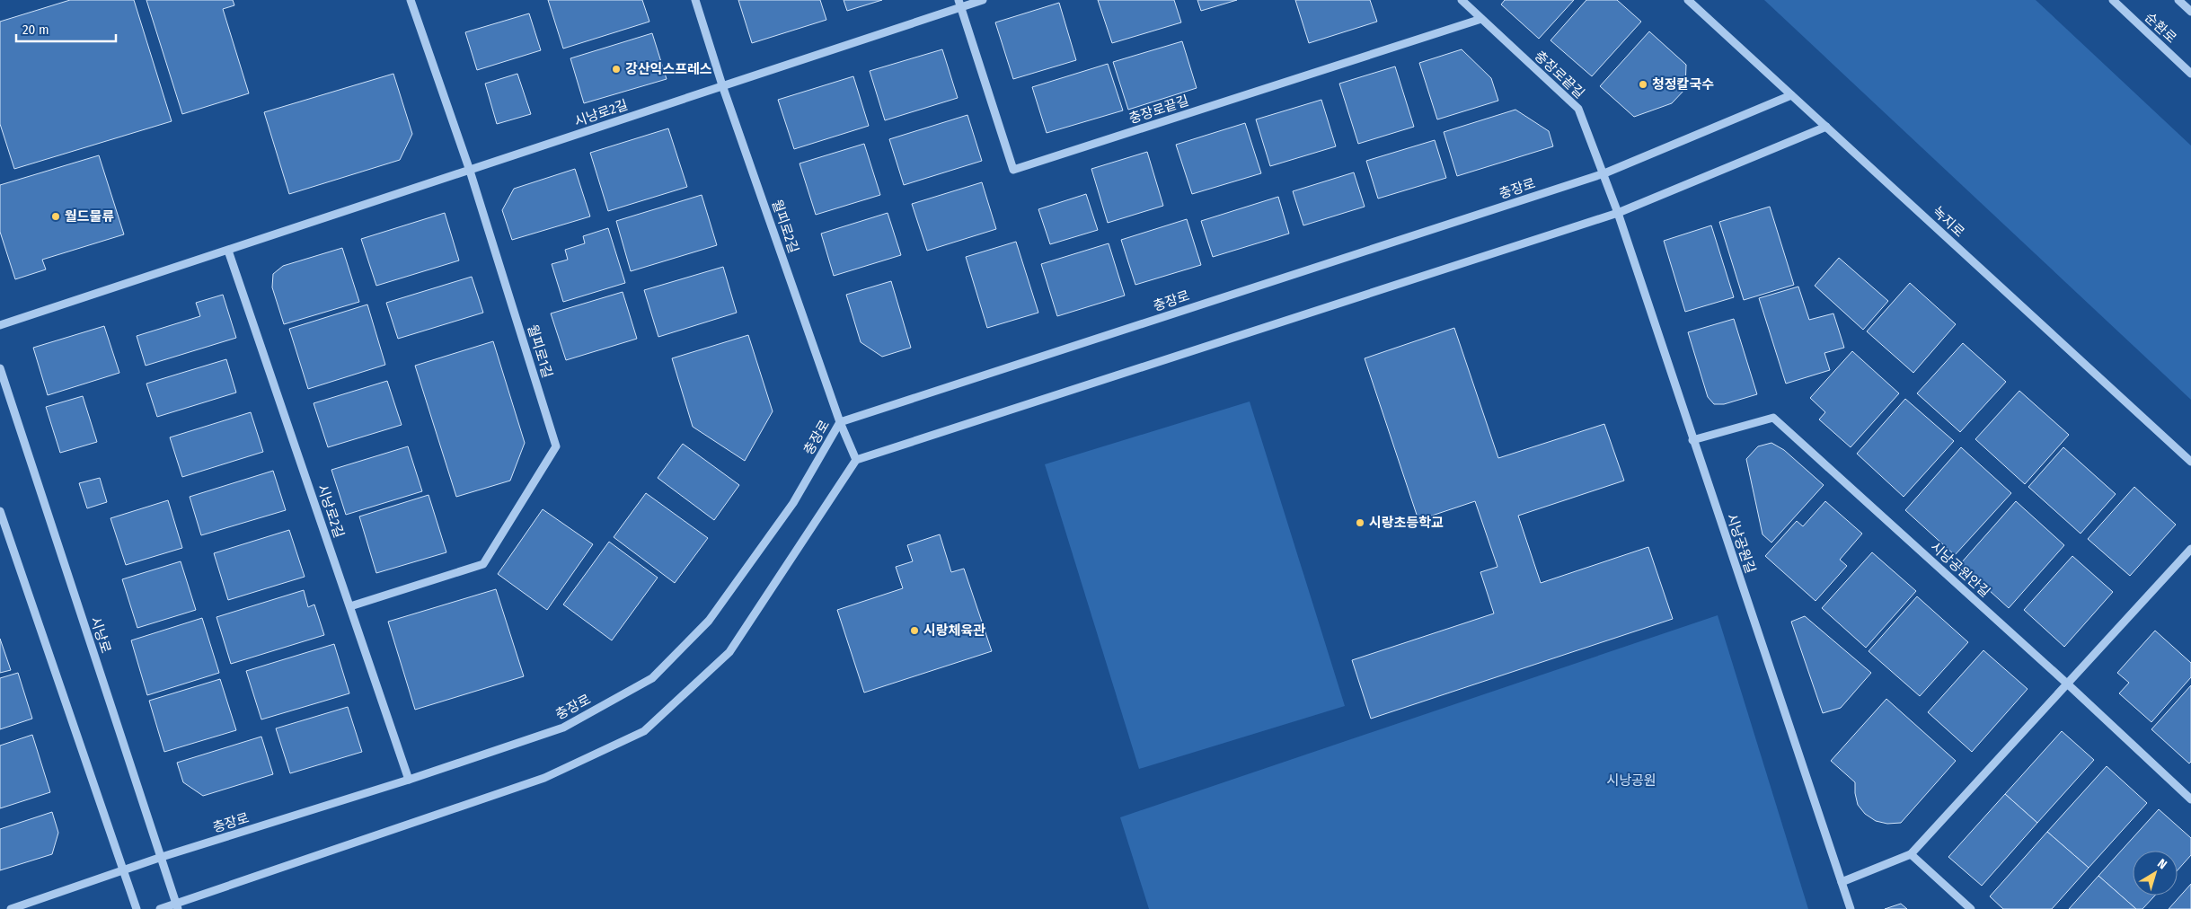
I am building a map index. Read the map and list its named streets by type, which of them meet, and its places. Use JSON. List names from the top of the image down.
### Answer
{
  "streets": {
    "street": [
      "순환로",
      "충장로끝길",
      "시낭로2길",
      "충장로",
      "녹지로",
      "월피로2길",
      "월피로1길",
      "시낭공원길",
      "시낭공원안길",
      "시낭로"
    ]
  },
  "crossings": [
    ["충장로끝길", "시낭로2길"],
    ["충장로끝길", "충장로"],
    ["충장로끝길", "시낭공원길"],
    ["시낭로2길", "충장로"],
    ["시낭로2길", "월피로2길"],
    ["시낭로2길", "월피로1길"],
    ["충장로", "녹지로"],
    ["충장로", "월피로2길"],
    ["충장로", "시낭로"],
    ["시낭공원길", "시낭공원안길"]
  ],
  "parks": ["시낭공원"],
  "places": [
    "강산익스프레스",
    "청정칼국수",
    "월드물류",
    "시랑초등학교",
    "시랑체육관"
  ],
  "scale_bar": "20 m",
  "north": "top right"
}
